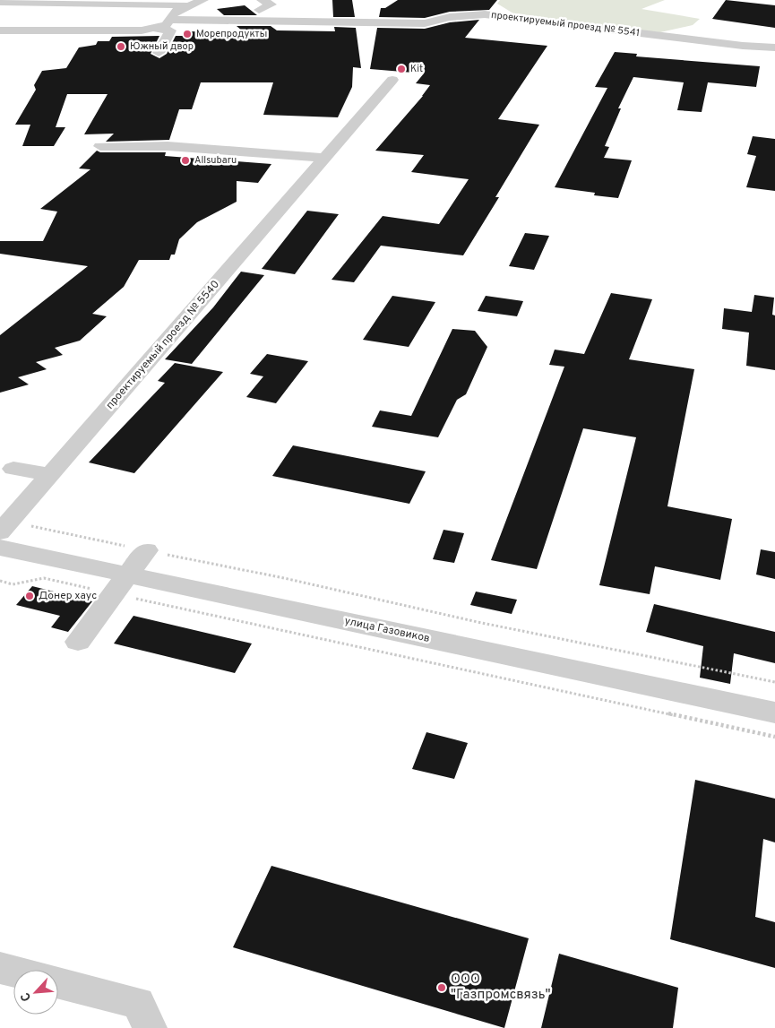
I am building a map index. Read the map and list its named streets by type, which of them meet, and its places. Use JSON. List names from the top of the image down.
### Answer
{
  "streets": {
    "street": ["проектируемый проезд № 5541", "проектируемый проезд № 5540", "улица Газовиков"]
  },
  "places": [
    "Морепродукты",
    "Южный двор",
    "Kit",
    "Allsubaru",
    "Донер хаус",
    "ООО \"Газпромсвязь\""
  ],
  "north": "bottom left"
}
